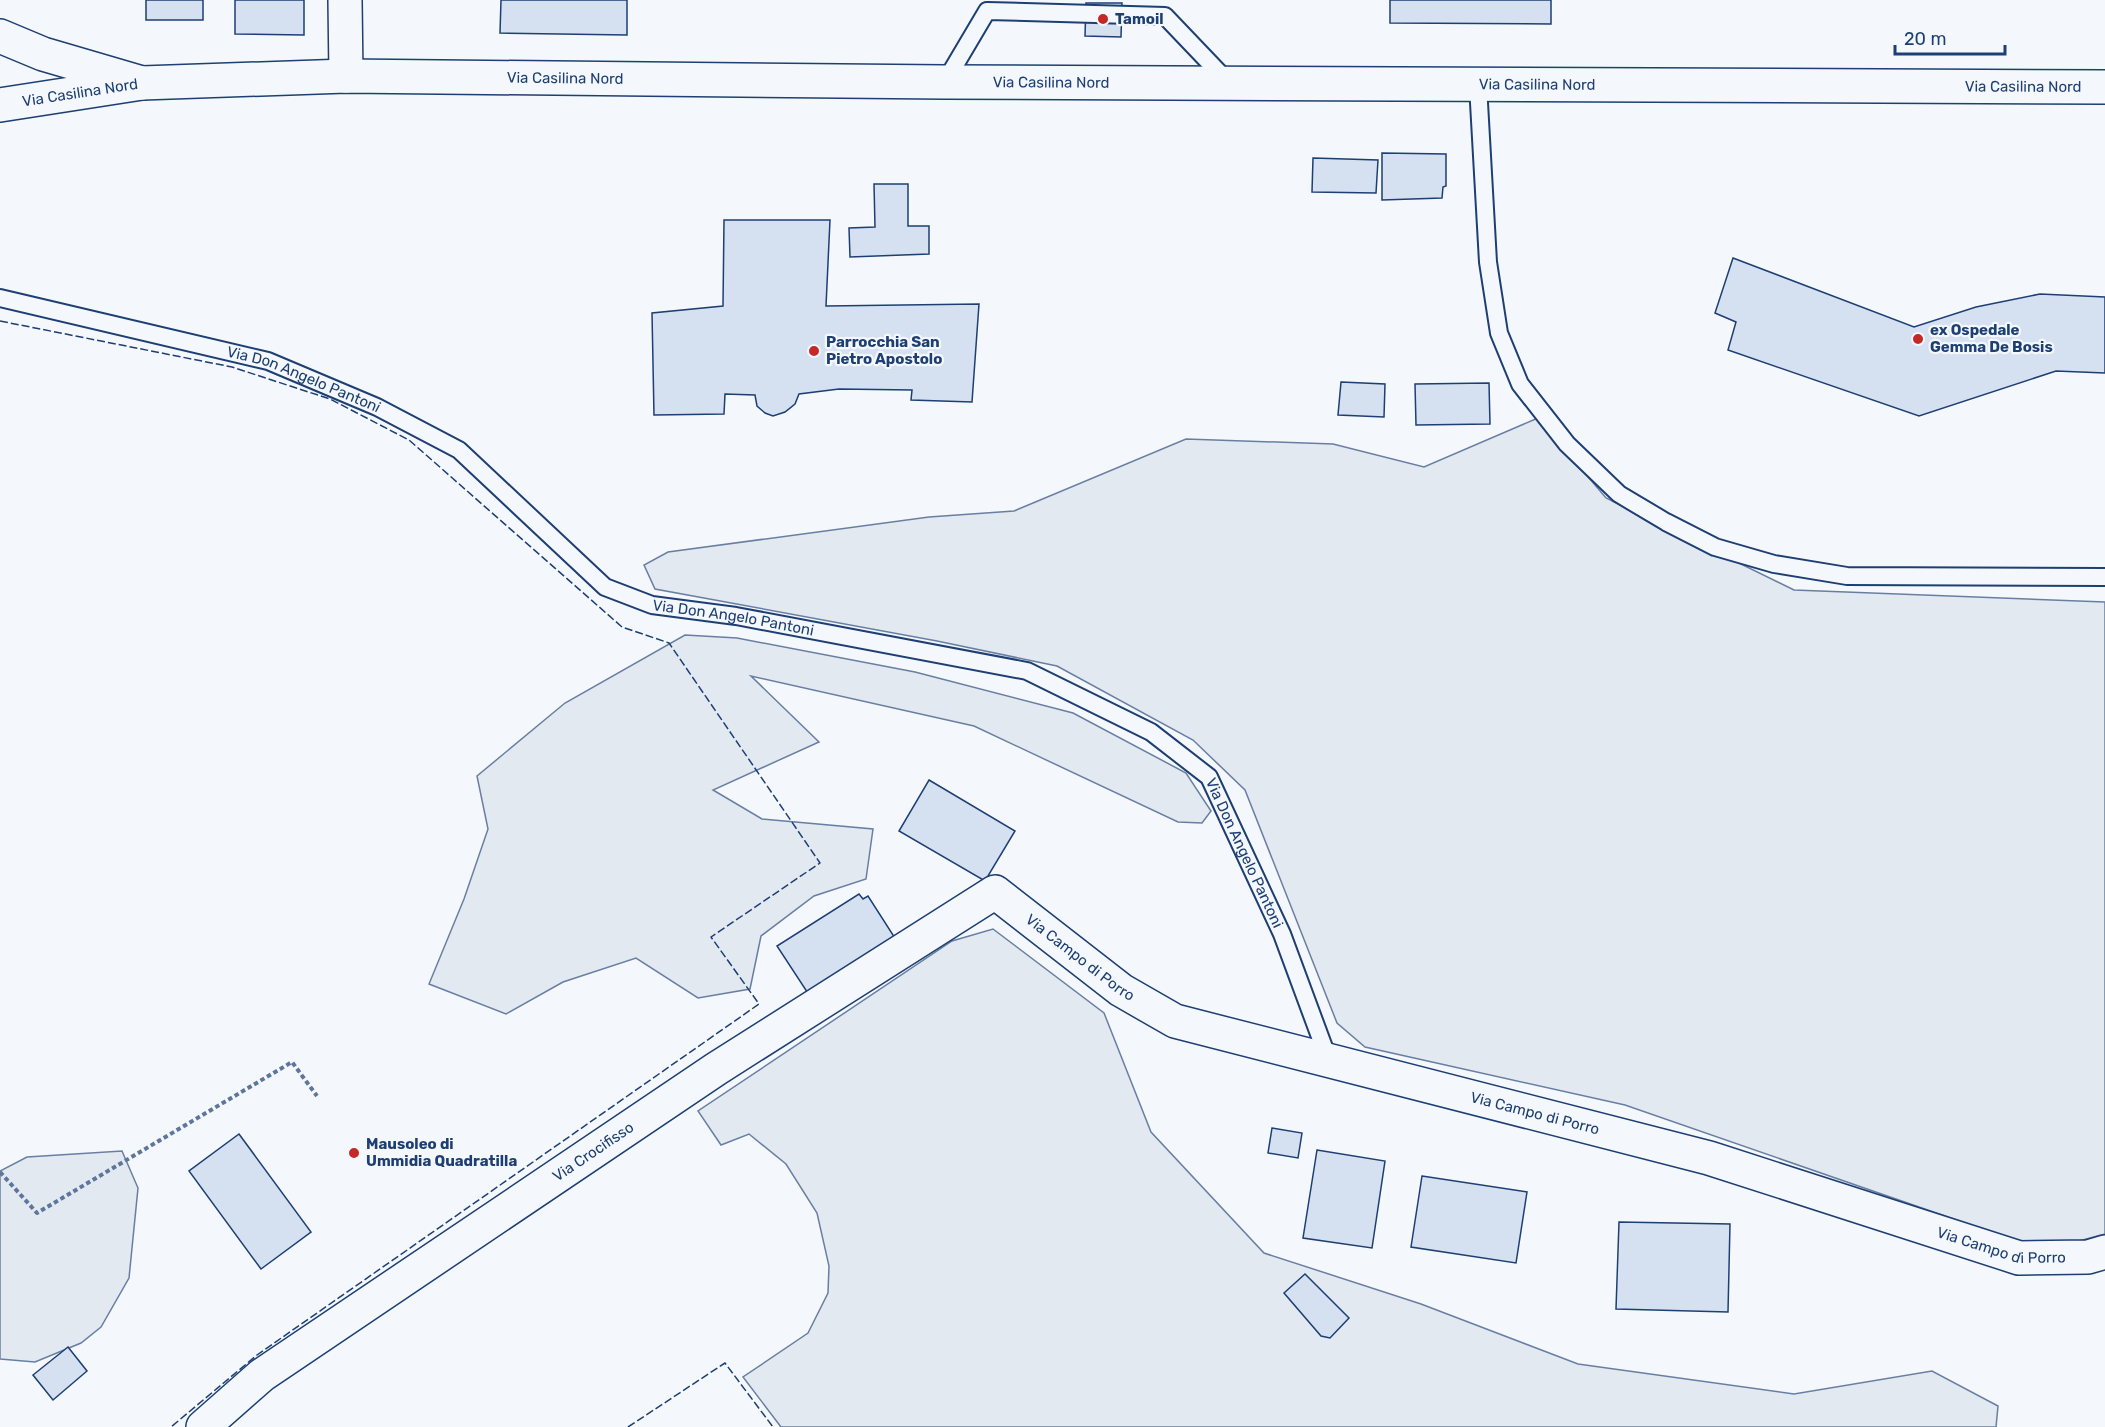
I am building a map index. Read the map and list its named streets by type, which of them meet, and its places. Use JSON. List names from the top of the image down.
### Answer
{
  "streets": {
    "street": ["Via Casilina Nord", "Via Campo di Porro", "Via Crocifisso"],
    "lane": ["Via Don Angelo Pantoni"]
  },
  "crossings": [
    ["Via Don Angelo Pantoni", "Via Campo di Porro"],
    ["Via Campo di Porro", "Via Crocifisso"]
  ],
  "places": [
    "Tamoil",
    "ex Ospedale Gemma De Bosis",
    "Parrocchia San Pietro Apostolo",
    "Mausoleo di Ummidia Quadratilla"
  ],
  "scale_bar": "20 m"
}
